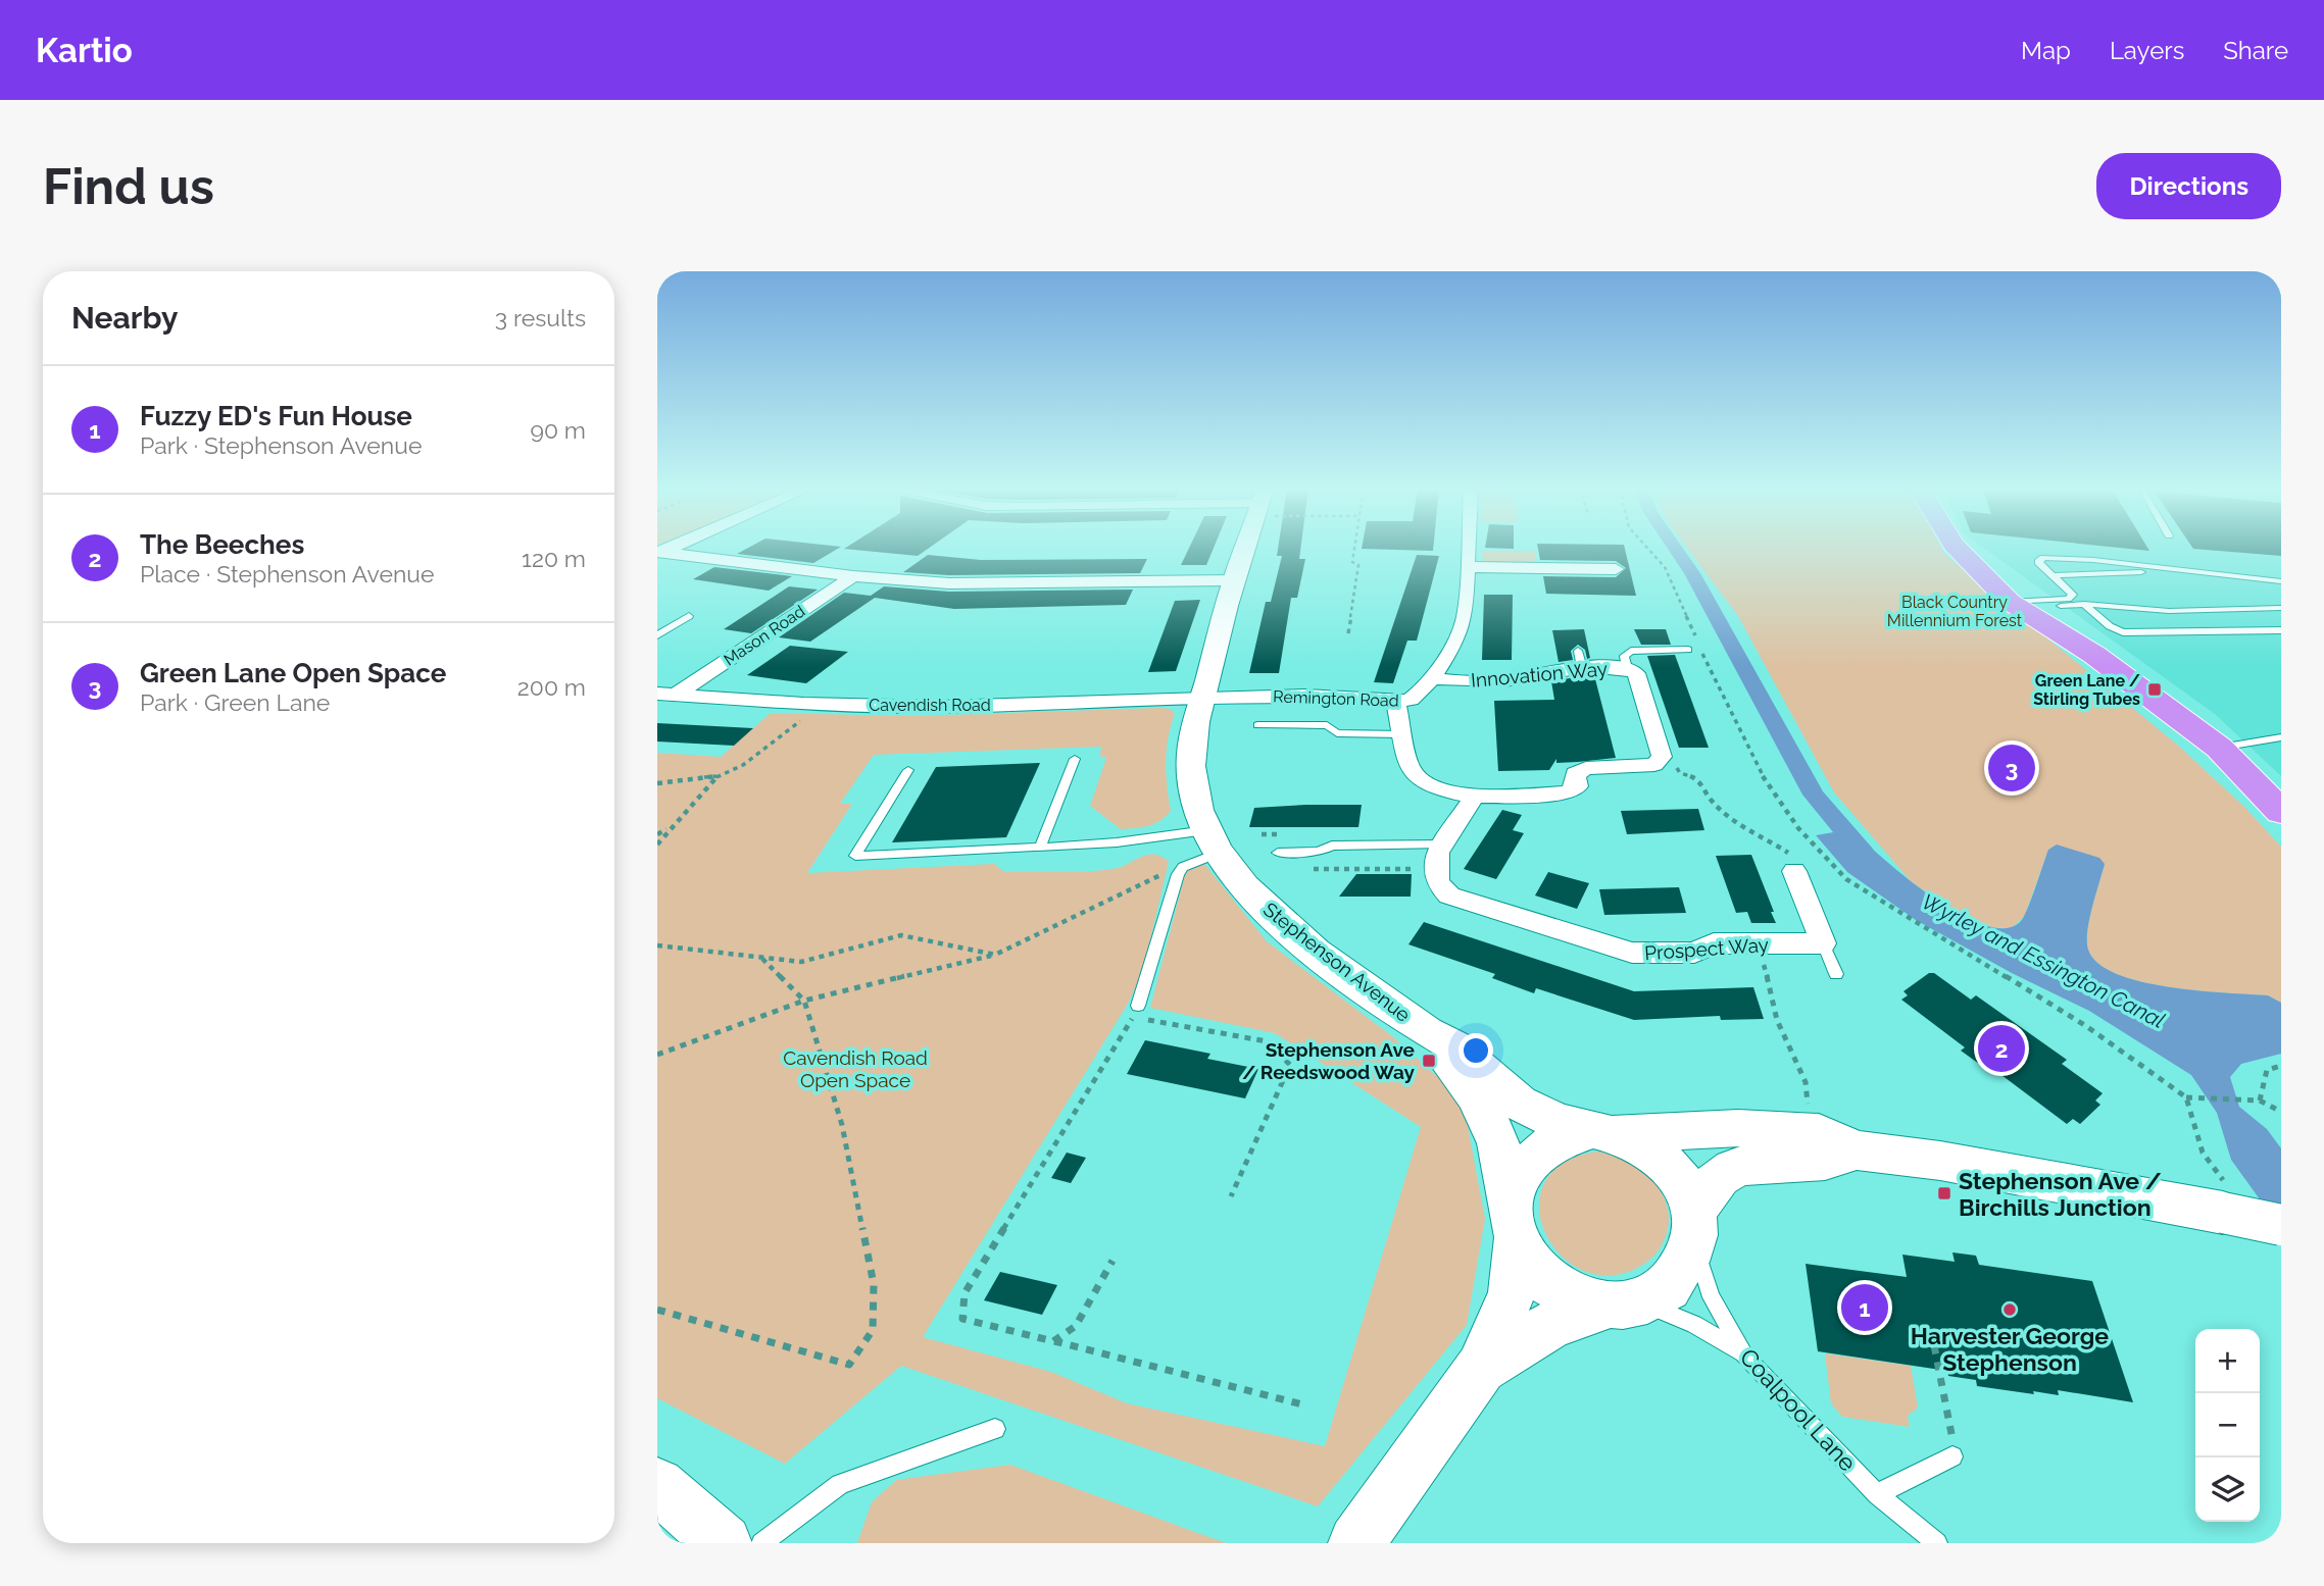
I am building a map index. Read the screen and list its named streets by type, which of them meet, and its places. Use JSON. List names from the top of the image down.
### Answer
{
  "streets": {
    "street": [
      "Mason Road",
      "Innovation Way",
      "Remington Road",
      "Cavendish Road",
      "Prospect Way",
      "Stephenson Avenue"
    ],
    "lane": ["Coalpool Lane"]
  },
  "crossings": [
    ["Mason Road", "Cavendish Road"],
    ["Innovation Way", "Remington Road"],
    ["Remington Road", "Cavendish Road"],
    ["Remington Road", "Stephenson Avenue"],
    ["Cavendish Road", "Stephenson Avenue"],
    ["Stephenson Avenue", "Coalpool Lane"]
  ],
  "water": ["Wyrley and Essington Canal"],
  "parks": ["Black Country Millennium Forest", "Cavendish Road Open Space"],
  "places": {
    "transit": ["Green Lane / Stirling Tubes", "Stephenson Ave / Reedswood Way", "Stephenson Ave / Birchills Junction"],
    "other": ["Harvester George Stephenson"]
  },
  "page": {
    "header": "Kartio",
    "nav": ["Map", "Layers", "Share"],
    "buttons": "Directions",
    "title": "Find us",
    "heading": ["Nearby", "3 results"],
    "list": [
      {
        "mark": "1",
        "name": "Fuzzy ED's Fun House",
        "note": "Park · Stephenson Avenue",
        "value": "90 m"
      },
      {
        "mark": "2",
        "name": "The Beeches",
        "note": "Place · Stephenson Avenue",
        "value": "120 m"
      },
      {
        "mark": "3",
        "name": "Green Lane Open Space",
        "note": "Park · Green Lane",
        "value": "200 m"
      }
    ],
    "pins": ["3", "2", "1"],
    "map_buttons": ["+", "−"]
  }
}
